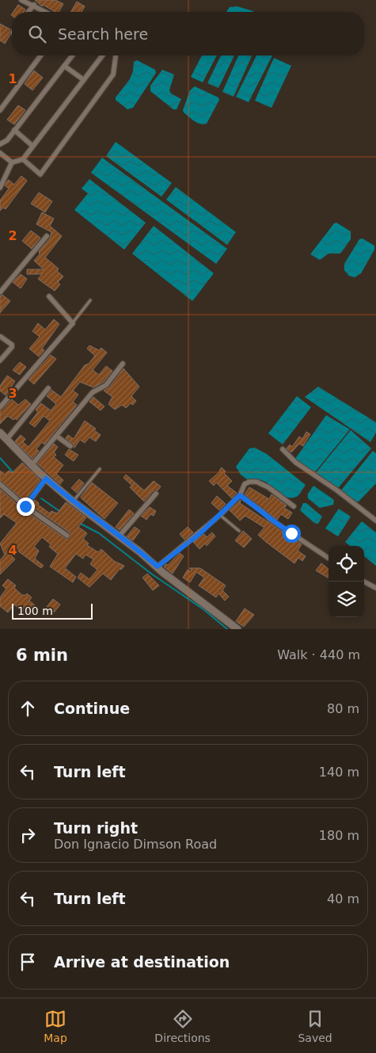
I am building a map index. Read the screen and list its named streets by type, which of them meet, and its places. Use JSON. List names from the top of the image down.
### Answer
{
  "scale_bar": "100 m",
  "page": {
    "search": "Search here",
    "scale": "100 m",
    "heading": ["6 min", "Walk · 440 m"],
    "list": [
      ["Continue", "80 m"],
      ["Turn left", "140 m"],
      ["Turn right", "Don Ignacio Dimson Road", "180 m"],
      ["Turn left", "40 m"],
      "Arrive at destination"
    ],
    "nav": ["Map", "Directions", "Saved"]
  },
  "grid": {
    "rows": [
      "1",
      "2",
      "3",
      "4"
    ]
  }
}
